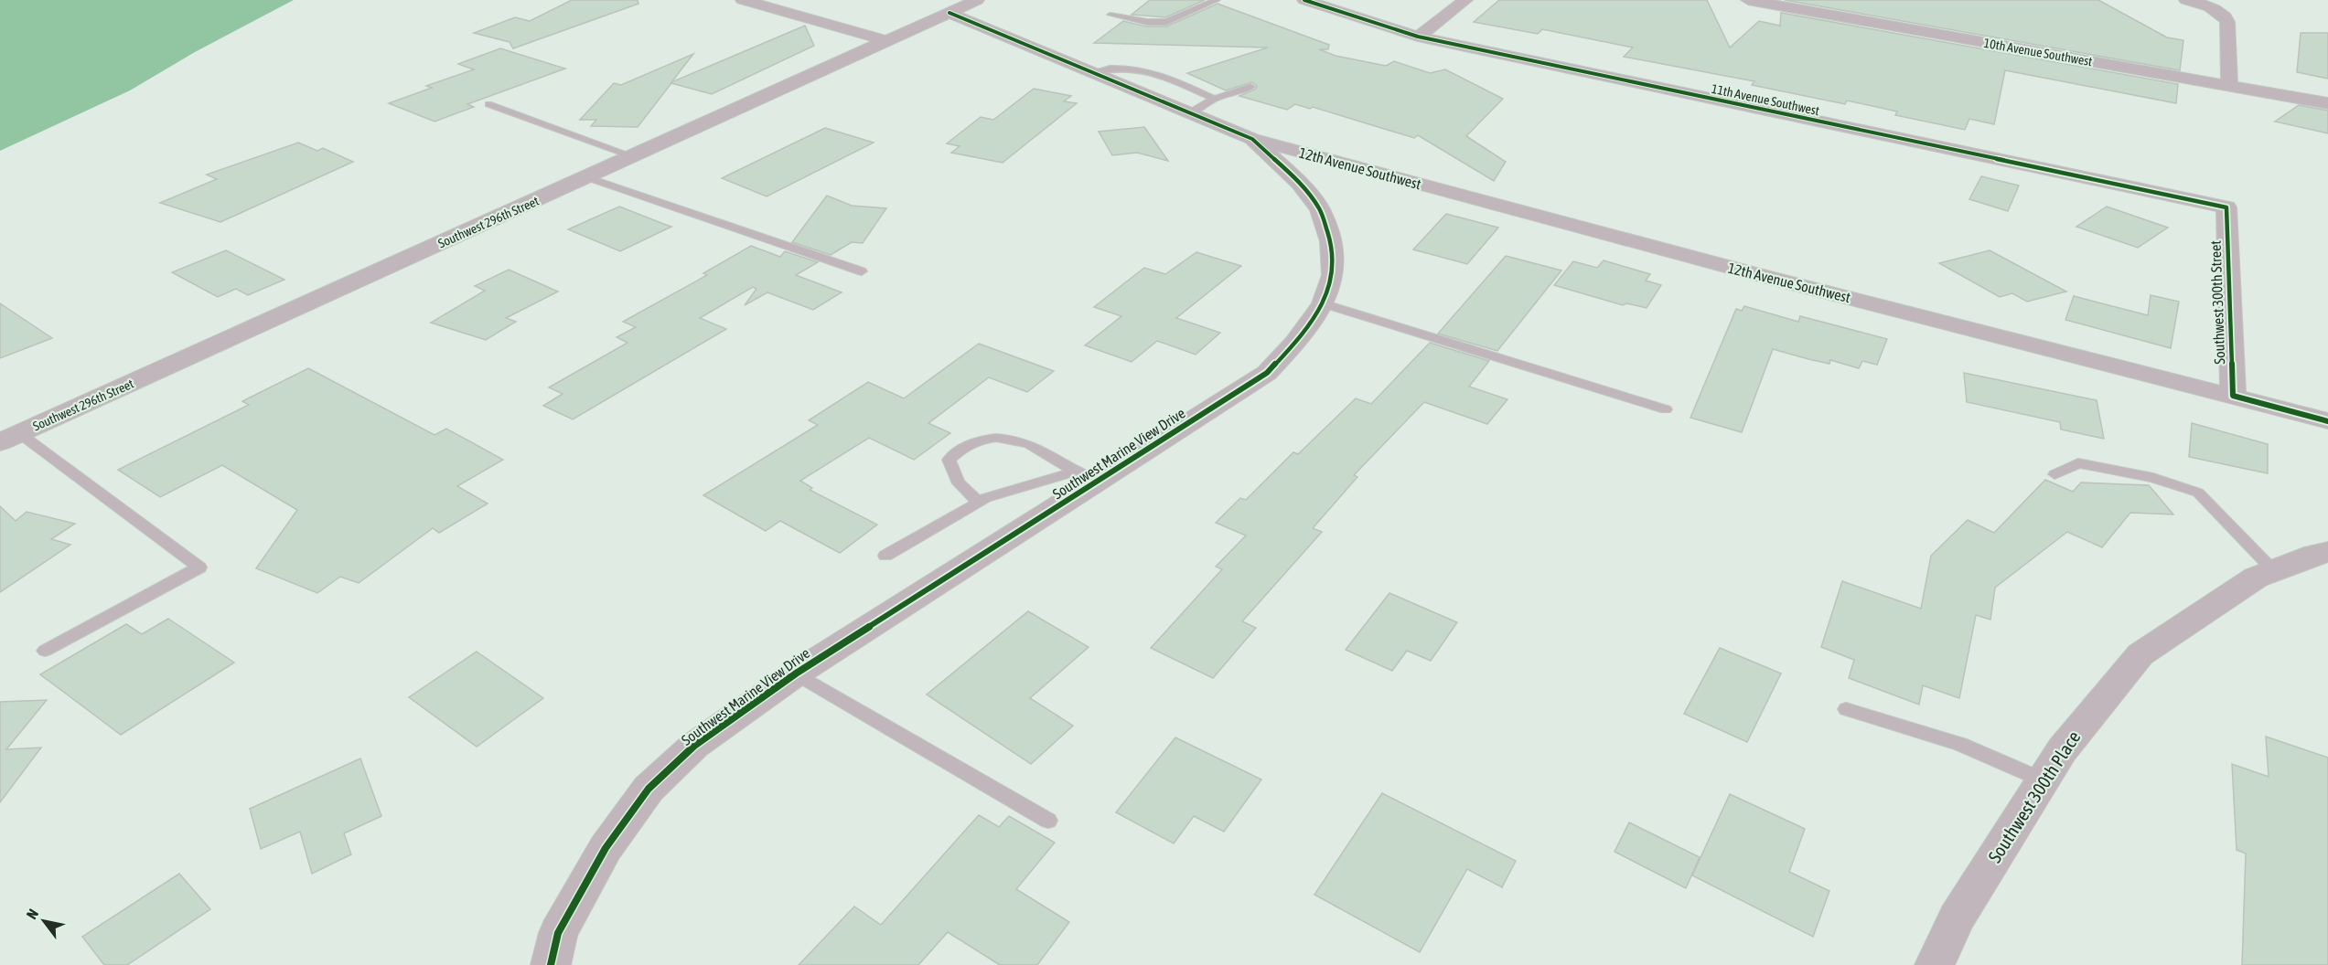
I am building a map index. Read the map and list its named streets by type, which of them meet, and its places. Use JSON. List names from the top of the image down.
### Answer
{
  "streets": {
    "street": [
      "10th Avenue Southwest",
      "11th Avenue Southwest",
      "12th Avenue Southwest",
      "Southwest 296th Street",
      "Southwest 300th Street",
      "Southwest Marine View Drive",
      "Southwest 300th Place"
    ]
  },
  "crossings": [
    ["11th Avenue Southwest", "Southwest 300th Street"],
    ["12th Avenue Southwest", "Southwest 300th Street"],
    ["12th Avenue Southwest", "Southwest Marine View Drive"],
    ["Southwest 296th Street", "Southwest Marine View Drive"]
  ],
  "north": "top left"
}
